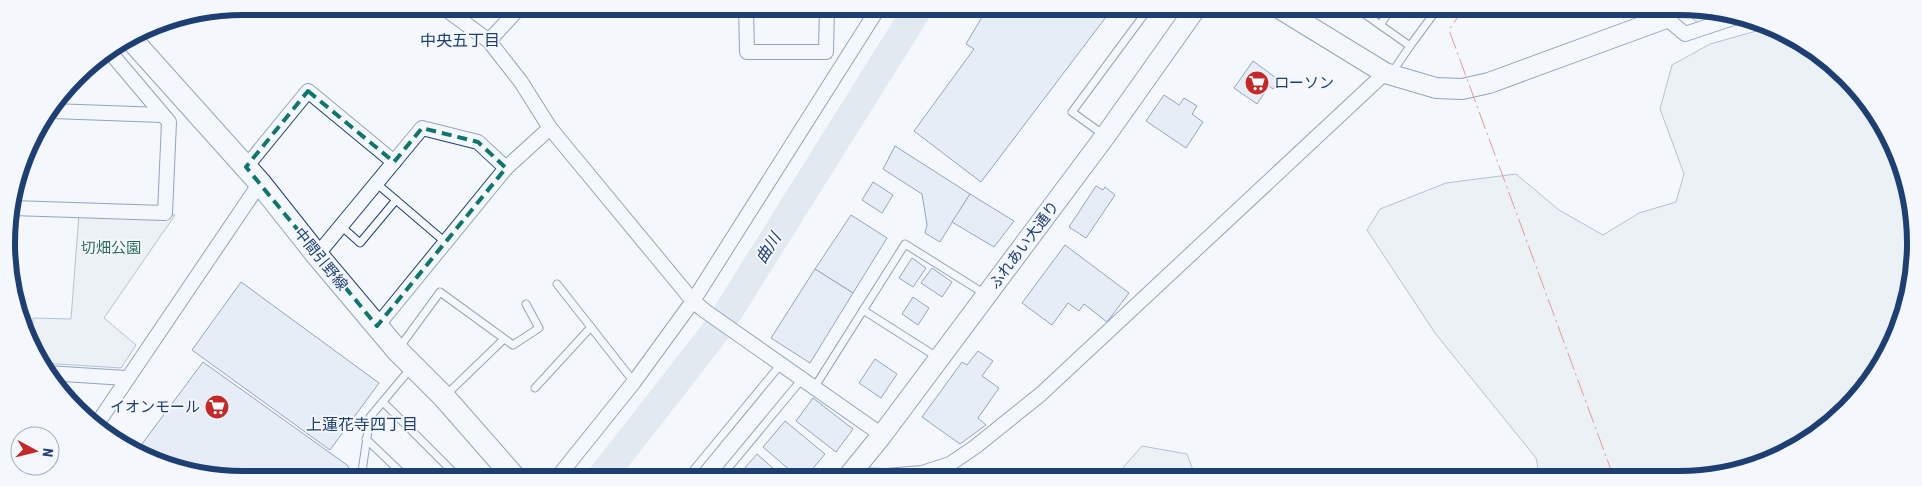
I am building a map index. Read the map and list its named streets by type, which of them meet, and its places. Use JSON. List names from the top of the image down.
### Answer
{
  "streets": {
    "main road": ["中間引野線"],
    "street": ["ふれあい大通り"]
  },
  "districts": ["中央五丁目", "上蓮花寺四丁目"],
  "water": ["曲川"],
  "parks": ["切畑公園"],
  "places": {
    "supermarket": ["ローソン", "イオンモール"]
  },
  "north": "right"
}
